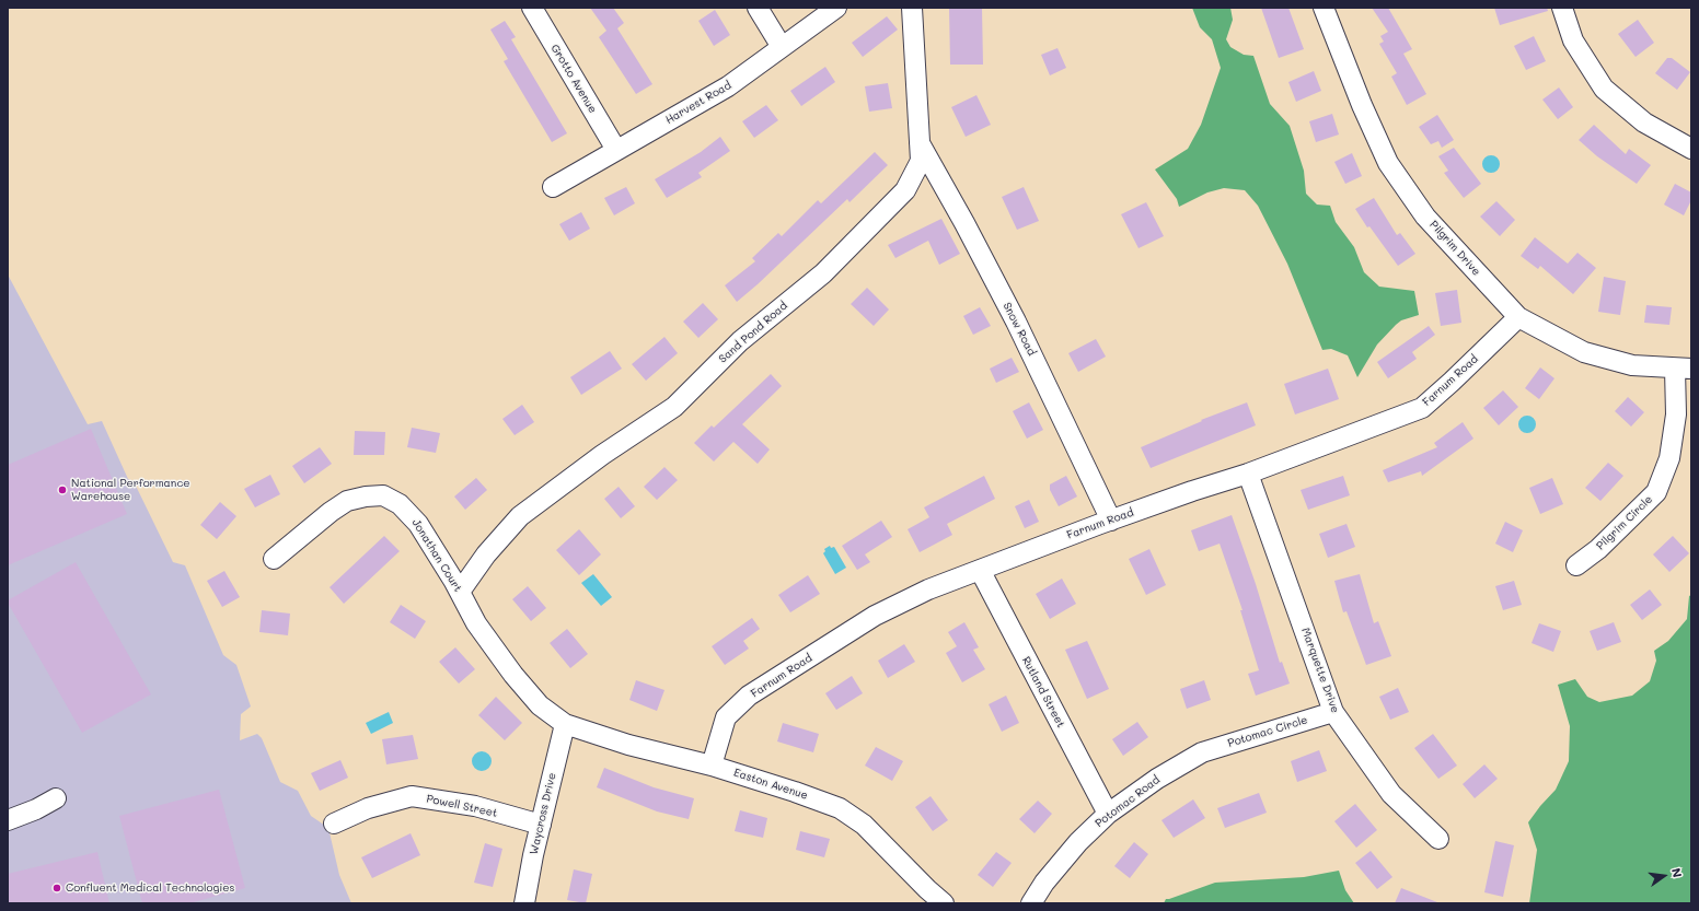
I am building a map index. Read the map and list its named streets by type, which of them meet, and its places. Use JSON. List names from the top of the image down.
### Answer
{
  "streets": {
    "street": [
      "Grotto Avenue",
      "Harvest Road",
      "Pilgrim Drive",
      "Snow Road",
      "Sand Pond Road",
      "Farnum Road",
      "Pilgrim Circle",
      "Jonathan Court",
      "Marquette Drive",
      "Rutland Street",
      "Potomac Circle",
      "Easton Avenue",
      "Potomac Road",
      "Powell Street",
      "Waycross Drive"
    ]
  },
  "crossings": [
    ["Grotto Avenue", "Harvest Road"],
    ["Pilgrim Drive", "Farnum Road"],
    ["Pilgrim Drive", "Pilgrim Circle"],
    ["Snow Road", "Sand Pond Road"],
    ["Snow Road", "Farnum Road"],
    ["Sand Pond Road", "Jonathan Court"],
    ["Farnum Road", "Marquette Drive"],
    ["Farnum Road", "Rutland Street"],
    ["Farnum Road", "Easton Avenue"],
    ["Jonathan Court", "Easton Avenue"],
    ["Jonathan Court", "Waycross Drive"],
    ["Marquette Drive", "Potomac Circle"],
    ["Rutland Street", "Potomac Road"],
    ["Potomac Circle", "Potomac Road"],
    ["Easton Avenue", "Waycross Drive"],
    ["Powell Street", "Waycross Drive"]
  ],
  "places": ["National Performance Warehouse", "Confluent Medical Technologies"],
  "north": "right"
}
